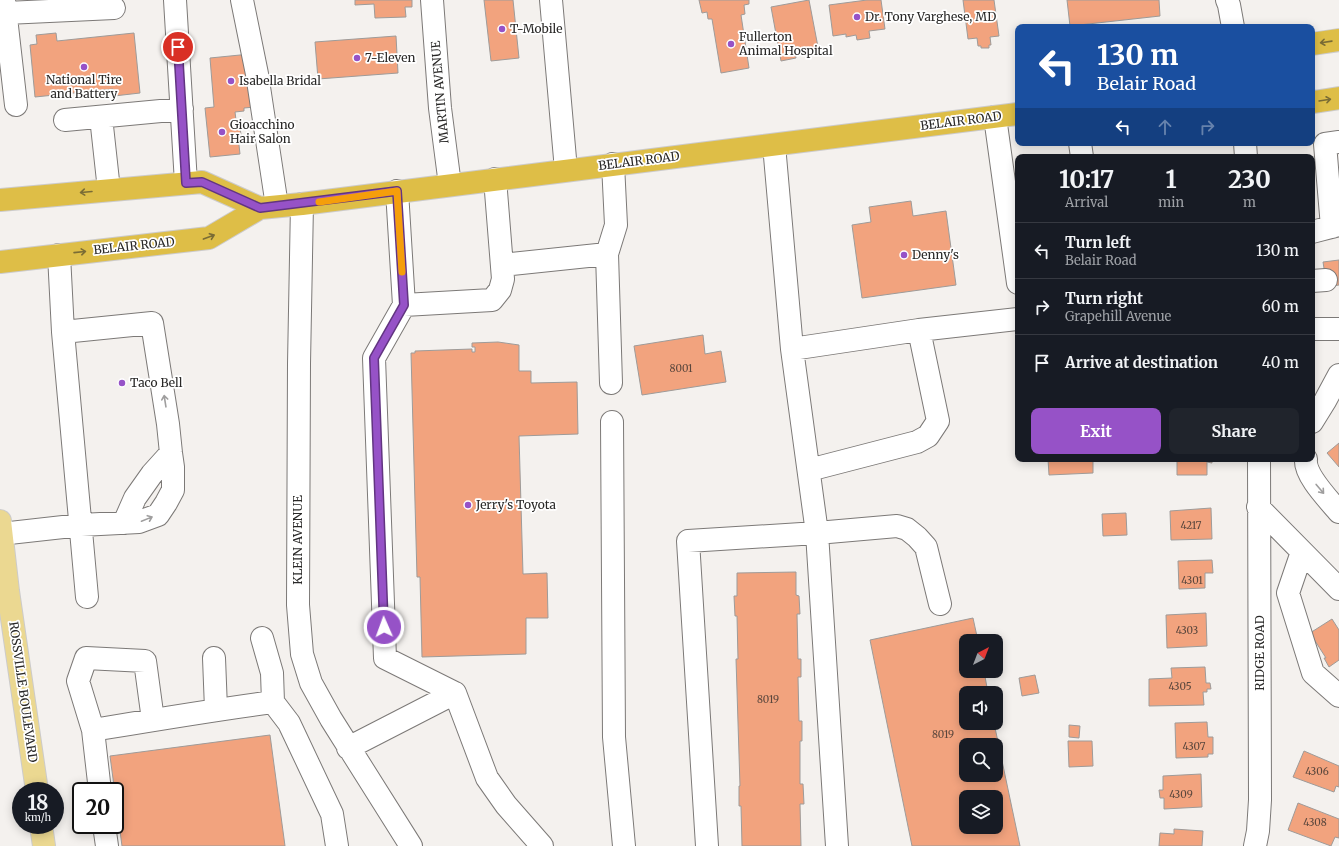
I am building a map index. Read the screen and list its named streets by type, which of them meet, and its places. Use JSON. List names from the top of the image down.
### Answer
{
  "streets": {
    "highway": ["BELAIR ROAD"],
    "main road": ["ROSSVILLE BOULEVARD"],
    "street": ["MARTIN AVENUE", "KLEIN AVENUE", "RIDGE ROAD"]
  },
  "crossings": [
    ["MARTIN AVENUE", "BELAIR ROAD"],
    ["BELAIR ROAD", "KLEIN AVENUE"]
  ],
  "places": [
    "Dr. Tony Varghese, MD",
    "T-Mobile",
    "Fullerton Animal Hospital",
    "7-Eleven",
    "National Tire and Battery",
    "Isabella Bridal",
    "Gioacchino Hair Salon",
    "Denny's",
    "Taco Bell",
    "Jerry's Toyota"
  ],
  "house_numbers": [
    "8001",
    "4217",
    "4301",
    "4303",
    "4305",
    "8019",
    "8019",
    "4307",
    "4306",
    "4309",
    "4308"
  ],
  "north": "top right",
  "page": {
    "turn": ["130 m", "Belair Road"],
    "eta": [
      "10:17",
      "Arrival",
      "1",
      "min",
      "230",
      "m"
    ],
    "list": [
      {
        "name": "Turn left",
        "note": "Belair Road",
        "value": "130 m"
      },
      {
        "name": "Turn right",
        "note": "Grapehill Avenue",
        "value": "60 m"
      },
      {
        "name": "Arrive at destination",
        "value": "40 m"
      }
    ],
    "buttons": ["Exit", "Share"],
    "speed": "18 km/h",
    "limit": "20"
  }
}
